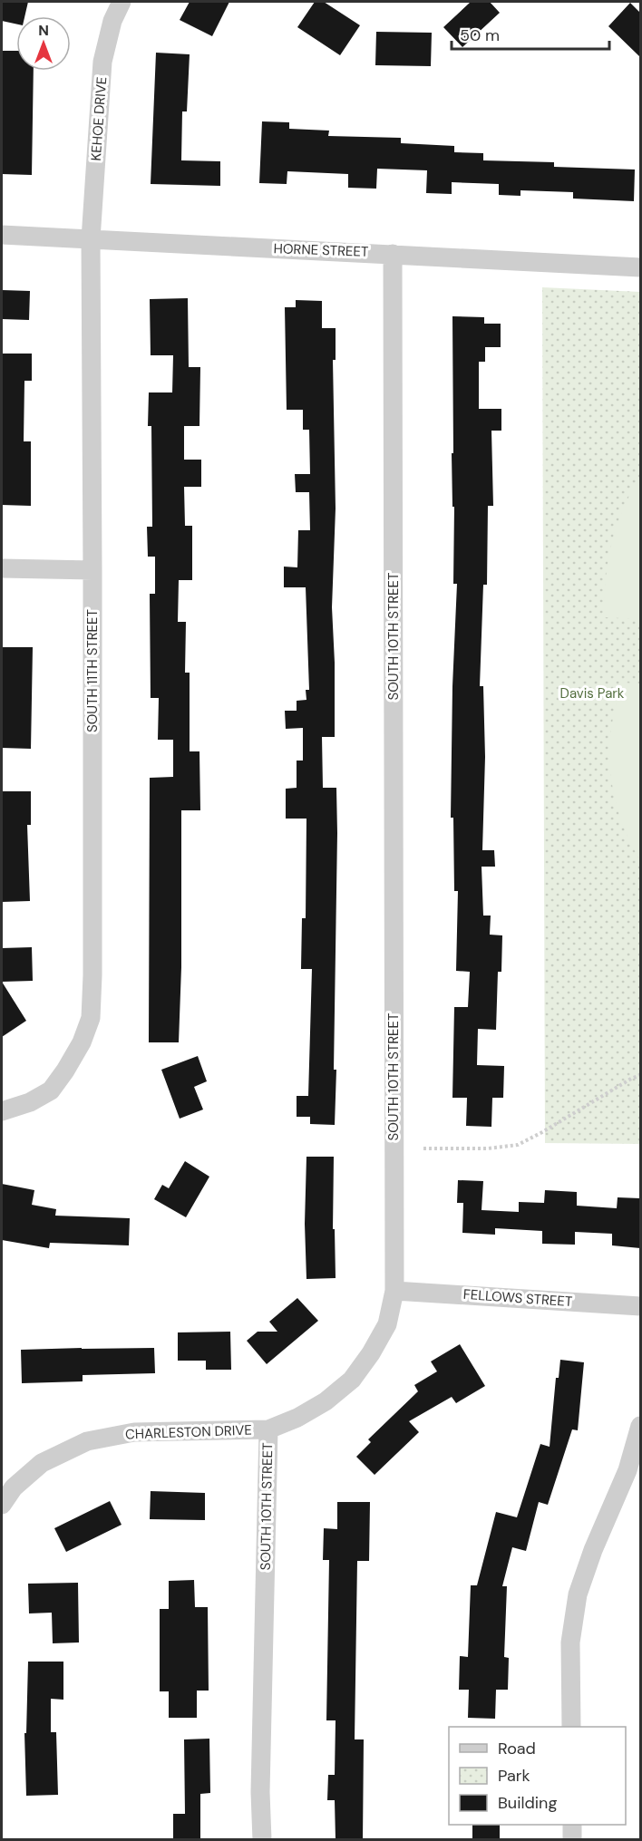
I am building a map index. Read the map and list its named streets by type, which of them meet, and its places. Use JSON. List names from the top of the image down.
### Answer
{
  "streets": {
    "street": [
      "KEHOE DRIVE",
      "HORNE STREET",
      "SOUTH 10TH STREET",
      "SOUTH 11TH STREET",
      "FELLOWS STREET",
      "CHARLESTON DRIVE"
    ]
  },
  "crossings": [
    ["KEHOE DRIVE", "HORNE STREET"],
    ["KEHOE DRIVE", "SOUTH 11TH STREET"],
    ["HORNE STREET", "SOUTH 10TH STREET"],
    ["HORNE STREET", "SOUTH 11TH STREET"],
    ["SOUTH 10TH STREET", "FELLOWS STREET"],
    ["SOUTH 10TH STREET", "CHARLESTON DRIVE"]
  ],
  "parks": ["Davis Park"],
  "legend": ["Road", "Park", "Building"],
  "scale_bar": "50 m",
  "north": "top"
}
